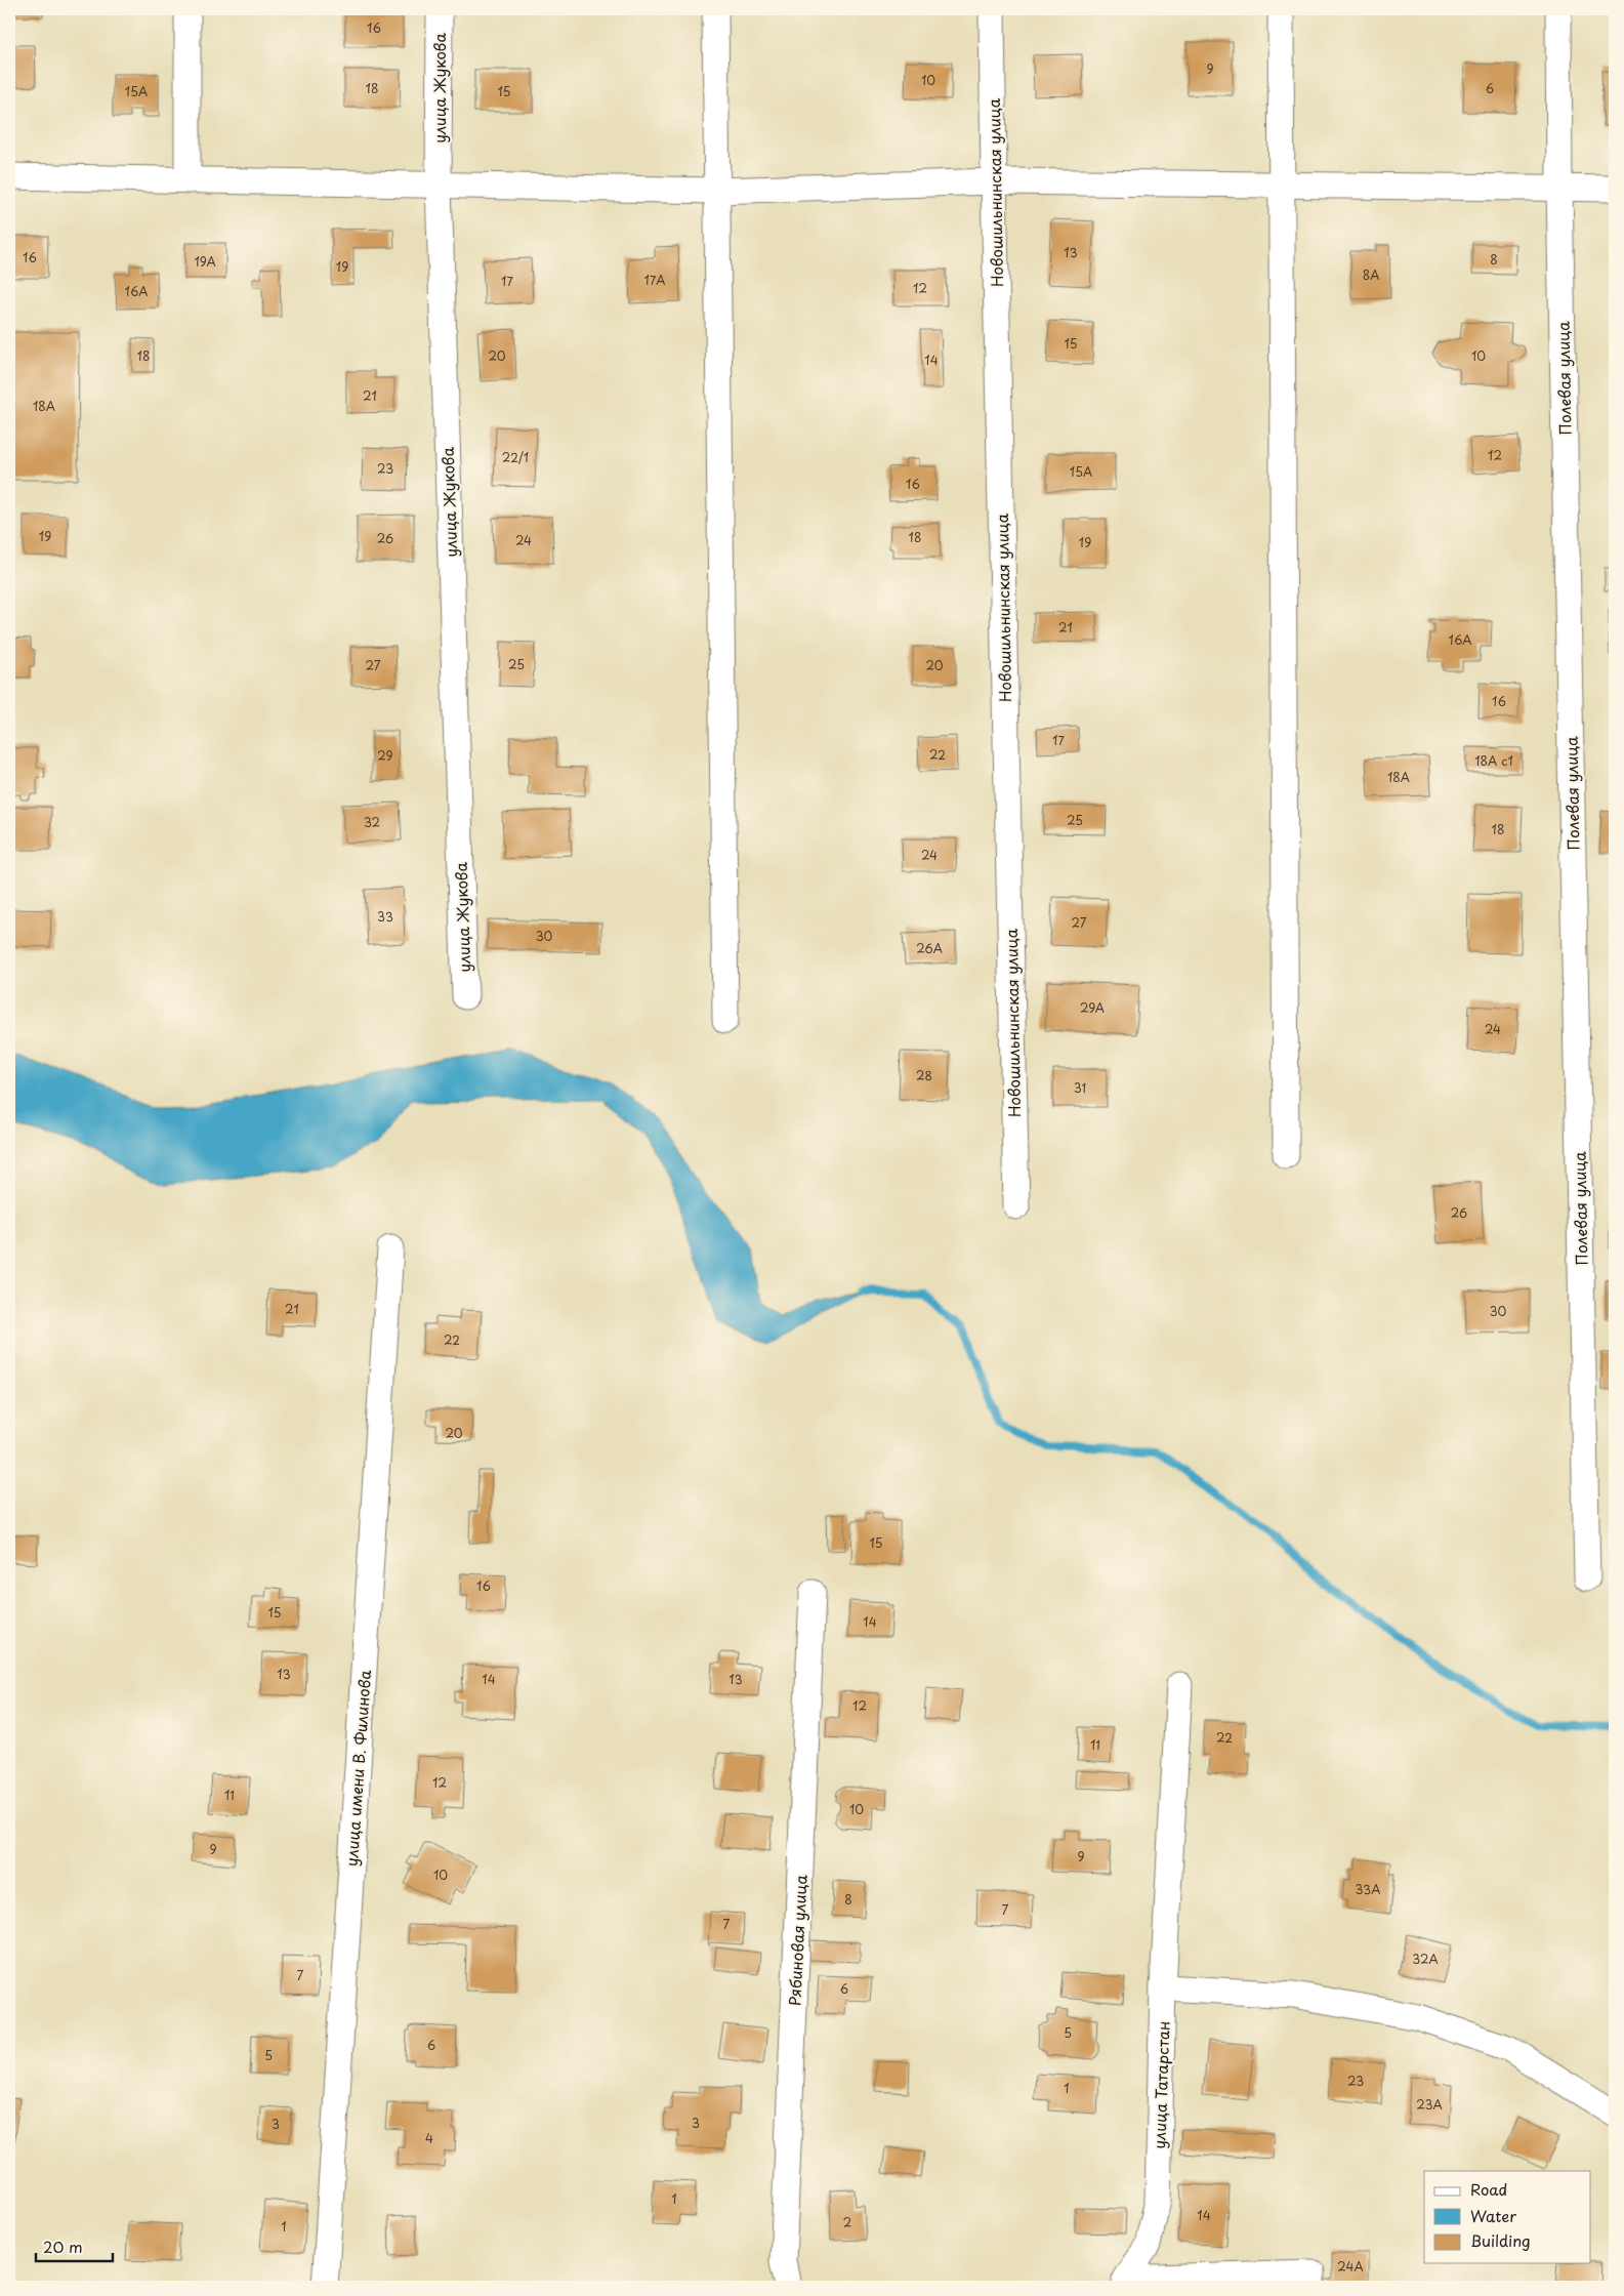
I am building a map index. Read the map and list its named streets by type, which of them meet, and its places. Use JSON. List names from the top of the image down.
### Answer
{
  "streets": {
    "street": [
      "улица Жукова",
      "Новошильнинская улица",
      "Полевая улица",
      "улица имени В. Филинова",
      "Рябиновая улица",
      "улица Татарстан"
    ]
  },
  "house_numbers": [
    "16",
    "9",
    "10",
    "18",
    "6",
    "15А",
    "15",
    "13",
    "16",
    "8",
    "19А",
    "19",
    "8А",
    "17А",
    "17",
    "12",
    "16А",
    "15",
    "18",
    "20",
    "10",
    "14",
    "21",
    "18А",
    "12",
    "22/1",
    "23",
    "15А",
    "16",
    "19",
    "18",
    "26",
    "24",
    "19",
    "21",
    "16А",
    "25",
    "27",
    "20",
    "16",
    "17",
    "22",
    "29",
    "18А с1",
    "18А",
    "25",
    "32",
    "18",
    "24",
    "33",
    "27",
    "30",
    "26А",
    "29А",
    "24",
    "28",
    "31",
    "26",
    "21",
    "30",
    "22",
    "20",
    "15",
    "16",
    "15",
    "14",
    "13",
    "14",
    "13",
    "12",
    "22",
    "11",
    "12",
    "11",
    "10",
    "9",
    "9",
    "10",
    "33А",
    "8",
    "7",
    "7",
    "32А",
    "7",
    "6",
    "5",
    "6",
    "5",
    "23",
    "1",
    "23А",
    "3",
    "3",
    "4",
    "1",
    "14",
    "2",
    "1",
    "24А"
  ],
  "legend": ["Road", "Water", "Building"],
  "scale_bar": "20 m"
}
